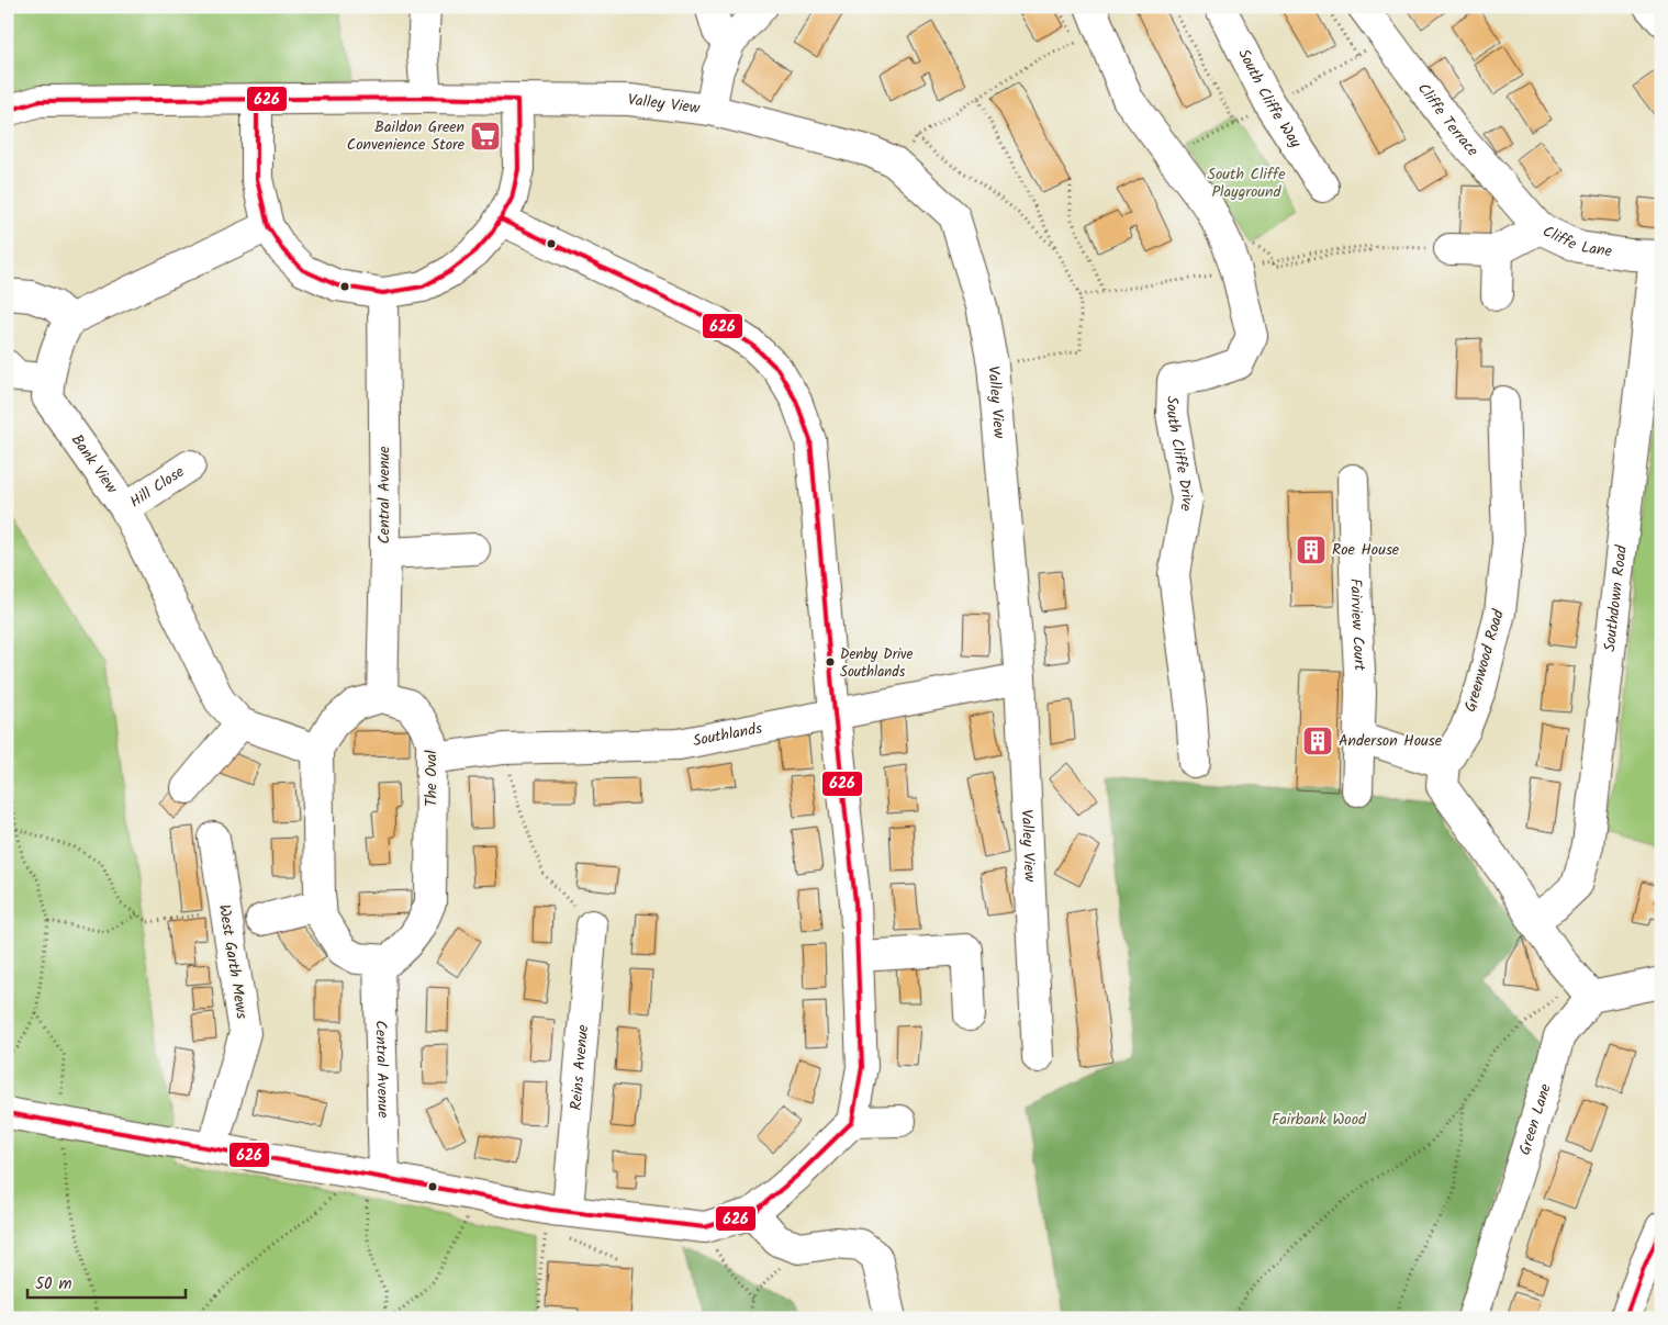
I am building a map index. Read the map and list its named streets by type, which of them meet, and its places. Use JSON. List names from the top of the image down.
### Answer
{
  "streets": {
    "street": [
      "South Cliffe Way",
      "Valley View",
      "Cliffe Terrace",
      "Cliffe Lane",
      "South Cliffe Drive",
      "Bank View",
      "Hill Close",
      "Central Avenue",
      "Southdown Road",
      "Fairview Court",
      "Greenwood Road",
      "Southlands",
      "The Oval",
      "West Garth Mews",
      "Reins Avenue",
      "Green Lane"
    ]
  },
  "crossings": [
    ["Valley View", "Southlands"],
    ["Cliffe Terrace", "Cliffe Lane"],
    ["Cliffe Lane", "Southdown Road"],
    ["Bank View", "Hill Close"],
    ["Central Avenue", "The Oval"],
    ["Southlands", "The Oval"]
  ],
  "parks": ["South Cliffe Playground", "Fairbank Wood"],
  "places": {
    "supermarket": ["Baildon Green Convenience Store"],
    "building": ["Roe House", "Anderson House"],
    "other": ["Denby Drive Southlands"]
  },
  "lines": ["transit line 626"],
  "scale_bar": "50 m"
}
